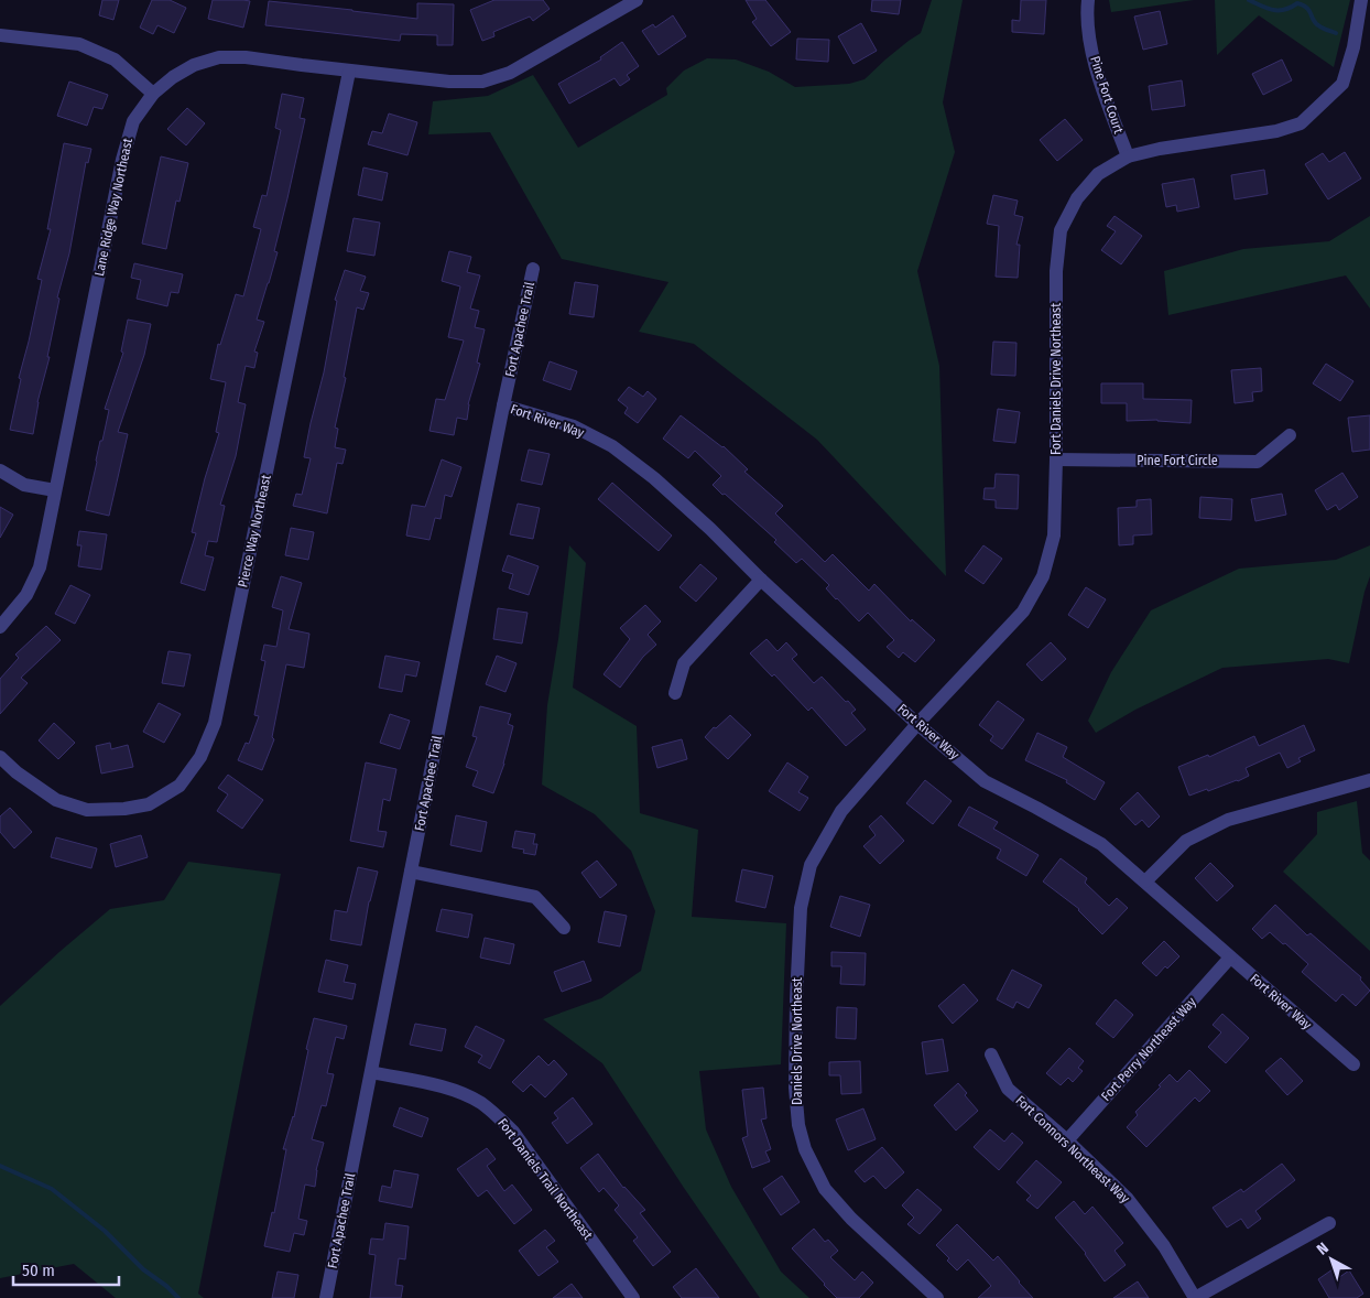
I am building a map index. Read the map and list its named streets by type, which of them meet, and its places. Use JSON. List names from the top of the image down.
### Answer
{
  "streets": {
    "street": [
      "Pine Fort Court",
      "Lane Ridge Way Northeast",
      "Fort Apachee Trail",
      "Fort Daniels Drive Northeast",
      "Fort River Way",
      "Pine Fort Circle",
      "Pierce Way Northeast",
      "Daniels Drive Northeast",
      "Fort Perry Northeast Way",
      "Fort Connors Northeast Way",
      "Fort Daniels Trail Northeast"
    ]
  },
  "crossings": [
    ["Pine Fort Court", "Fort Daniels Drive Northeast"],
    ["Lane Ridge Way Northeast", "Pierce Way Northeast"],
    ["Fort Apachee Trail", "Fort River Way"],
    ["Fort Apachee Trail", "Fort Daniels Trail Northeast"],
    ["Fort Daniels Drive Northeast", "Fort River Way"],
    ["Fort Daniels Drive Northeast", "Pine Fort Circle"],
    ["Fort Daniels Drive Northeast", "Daniels Drive Northeast"],
    ["Fort River Way", "Fort Perry Northeast Way"],
    ["Fort Perry Northeast Way", "Fort Connors Northeast Way"]
  ],
  "scale_bar": "50 m",
  "north": "top left"
}
